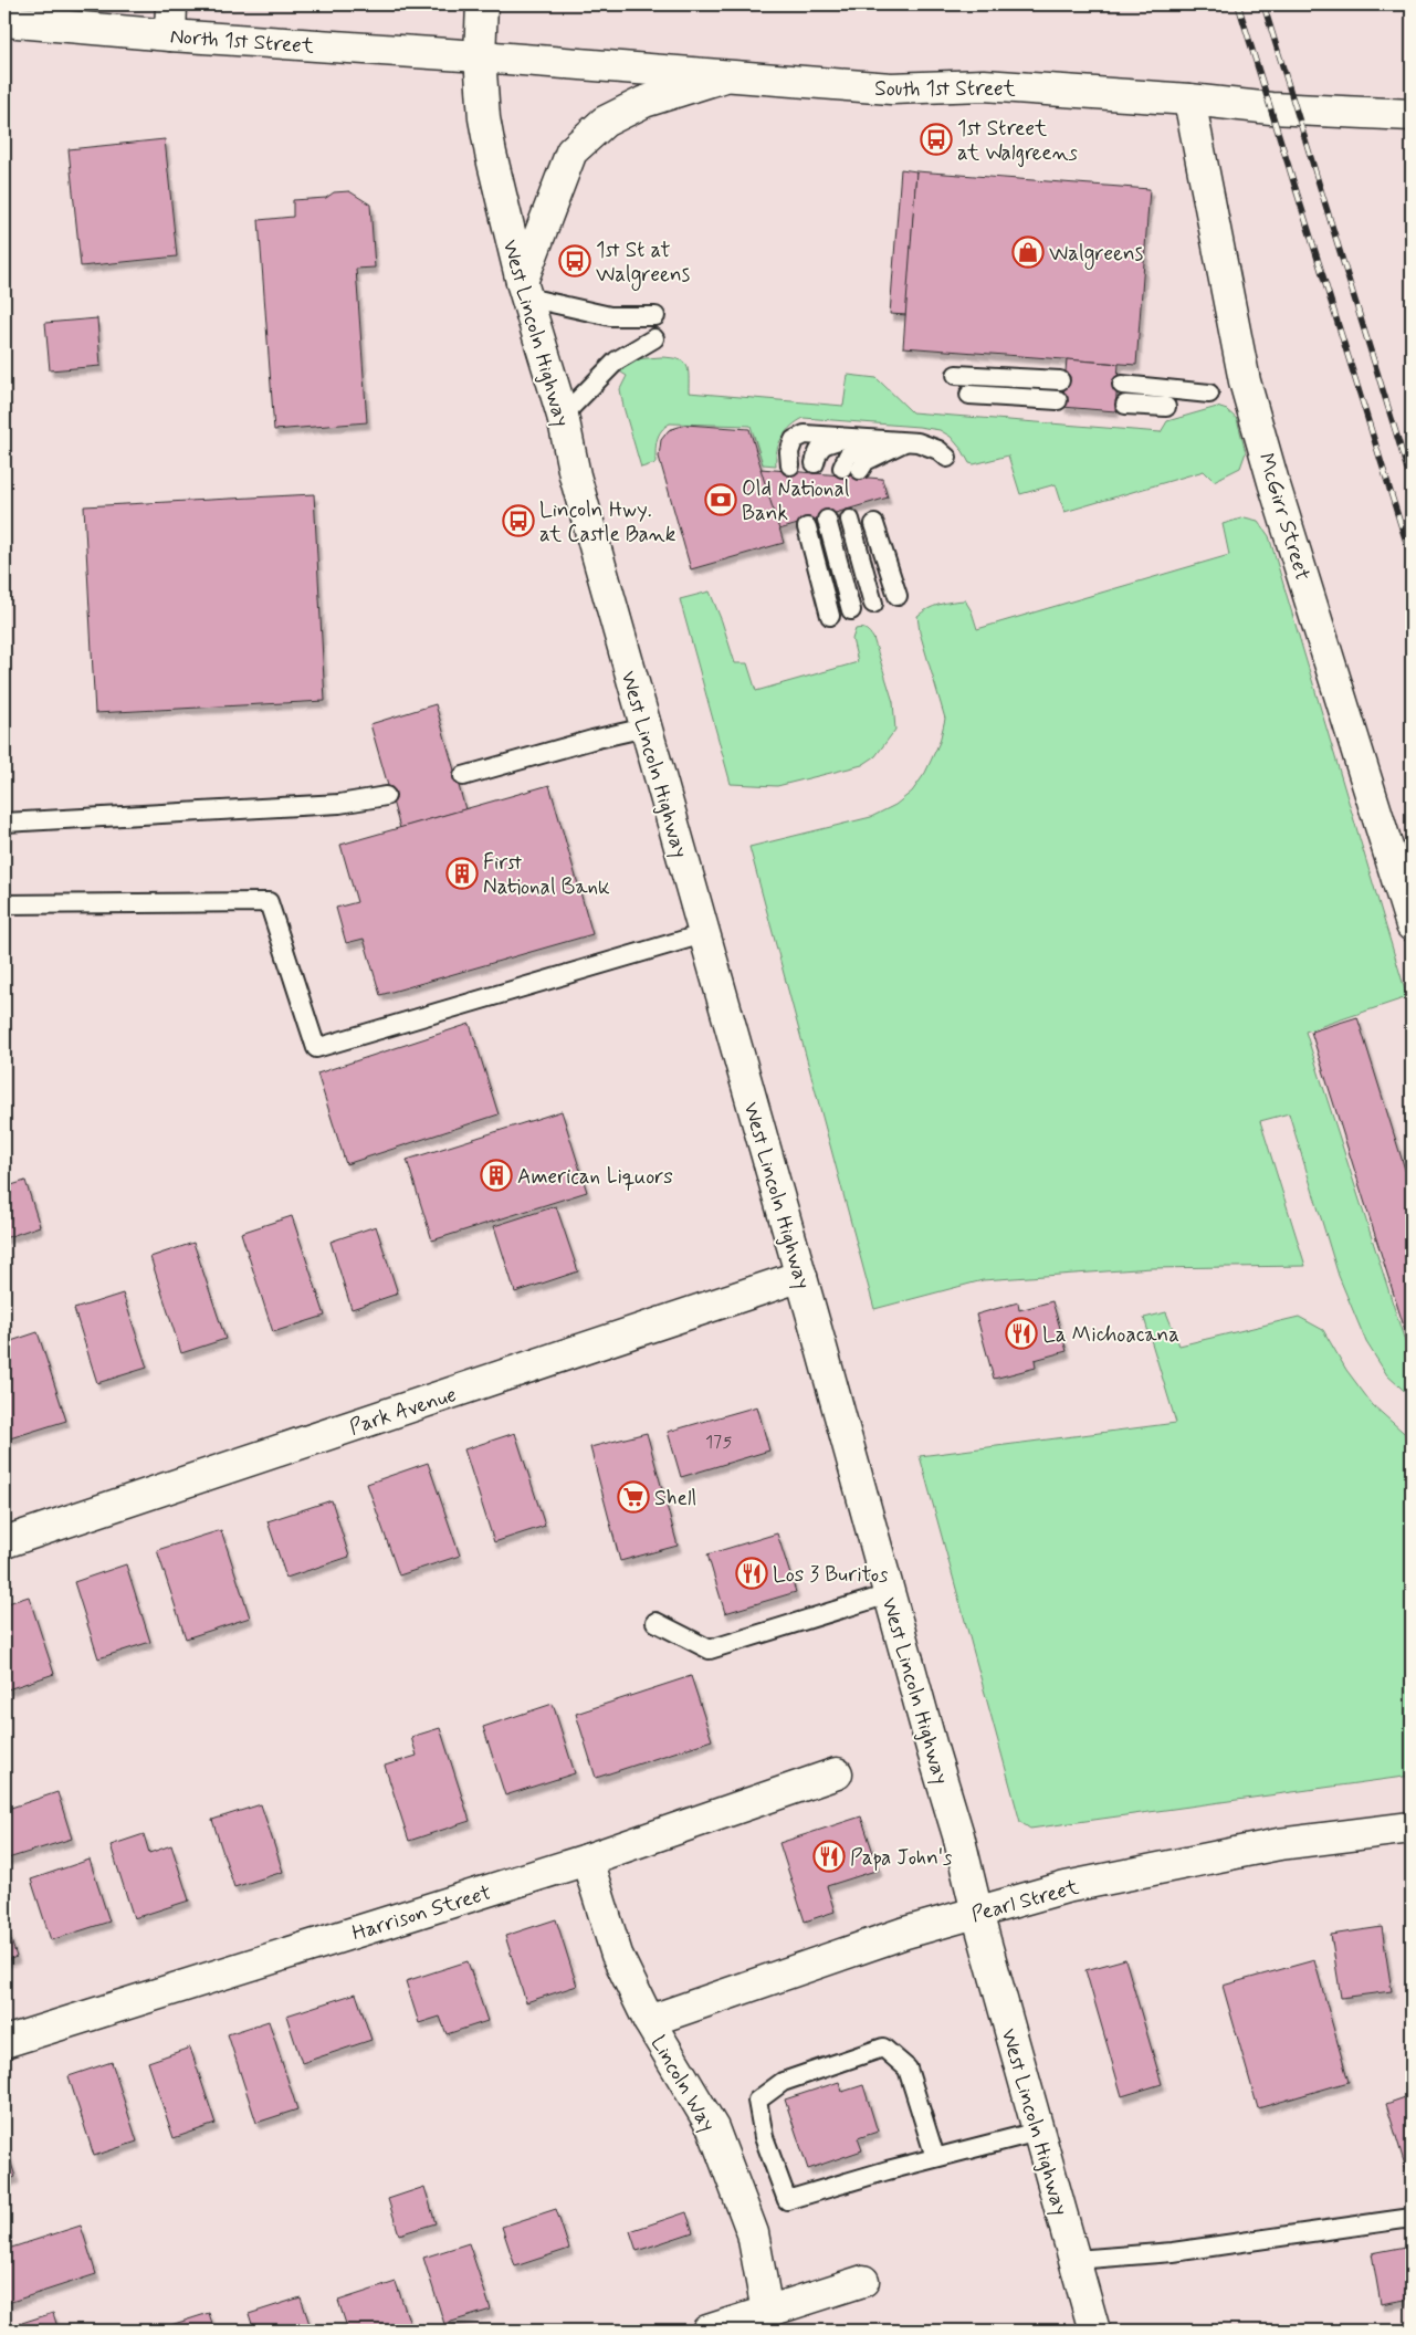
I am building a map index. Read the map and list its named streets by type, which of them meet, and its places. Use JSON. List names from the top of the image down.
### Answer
{
  "streets": {
    "street": [
      "North 1st Street",
      "South 1st Street",
      "West Lincoln Highway",
      "McGirr Street",
      "Park Avenue",
      "Pearl Street",
      "Harrison Street",
      "Lincoln Way"
    ]
  },
  "crossings": [
    ["North 1st Street", "South 1st Street"],
    ["North 1st Street", "West Lincoln Highway"],
    ["South 1st Street", "West Lincoln Highway"],
    ["South 1st Street", "McGirr Street"],
    ["West Lincoln Highway", "Park Avenue"],
    ["West Lincoln Highway", "Pearl Street"],
    ["Pearl Street", "Lincoln Way"],
    ["Harrison Street", "Lincoln Way"]
  ],
  "places": {
    "bus stop": ["1st Street at Walgreens", "1st St at Walgreens", "Lincoln Hwy. at Castle Bank"],
    "shop": ["Walgreens"],
    "bank": ["Old National Bank"],
    "building": ["First National Bank", "American Liquors"],
    "restaurant": ["La Michoacana", "Los 3 Buritos", "Papa John's"],
    "supermarket": ["Shell"]
  },
  "house_numbers": ["175"]
}
